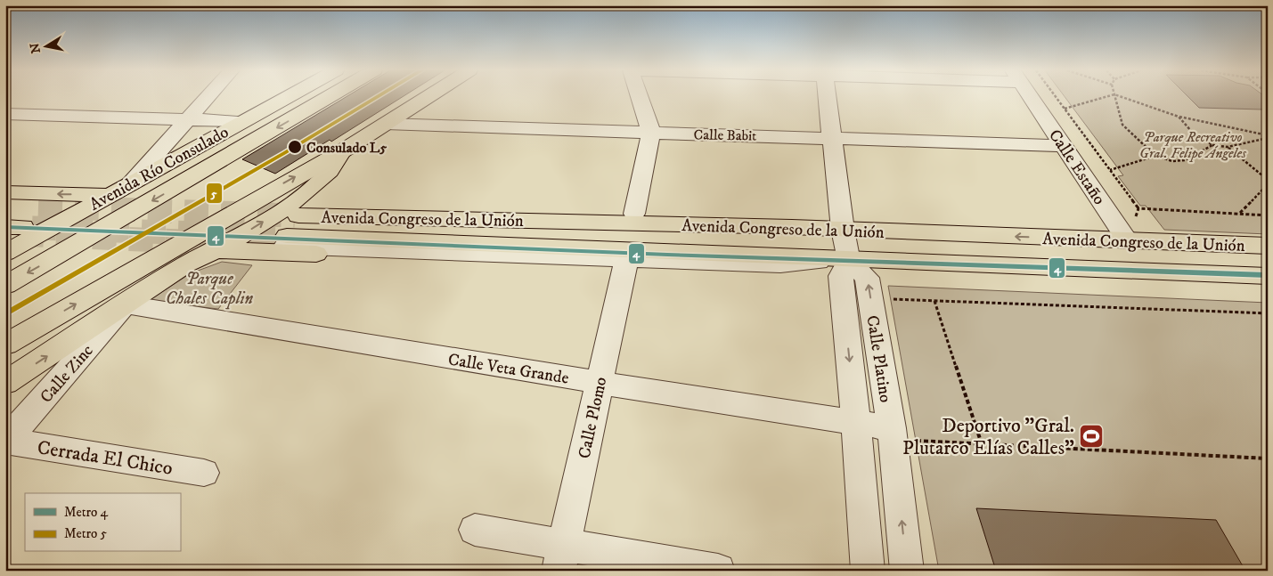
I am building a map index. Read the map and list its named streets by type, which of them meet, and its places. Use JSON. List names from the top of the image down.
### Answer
{
  "streets": {
    "main road": ["Avenida Río Consulado", "Avenida Congreso de la Unión"],
    "street": [
      "Calle Babit",
      "Calle Estaño",
      "Calle Platino",
      "Calle Veta Grande",
      "Calle Zinc",
      "Calle Plomo",
      "Cerrada El Chico"
    ]
  },
  "crossings": [
    ["Calle Babit", "Calle Estaño"],
    ["Calle Babit", "Calle Platino"],
    ["Calle Estaño", "Avenida Congreso de la Unión"],
    ["Avenida Congreso de la Unión", "Calle Platino"],
    ["Avenida Congreso de la Unión", "Calle Plomo"],
    ["Calle Platino", "Calle Veta Grande"],
    ["Calle Veta Grande", "Calle Zinc"],
    ["Calle Veta Grande", "Calle Plomo"],
    ["Calle Zinc", "Cerrada El Chico"]
  ],
  "parks": ["Parque Recreativo Gral. Felipe Ángeles", "Parque Chales Caplin"],
  "places": {
    "other": ["Consulado L5"],
    "sports": ["Deportivo \"Gral. Plutarco Elías Calles\""]
  },
  "lines": ["metro line 5", "metro line 4"],
  "legend": ["Metro 4", "Metro 5"],
  "north": "left"
}
